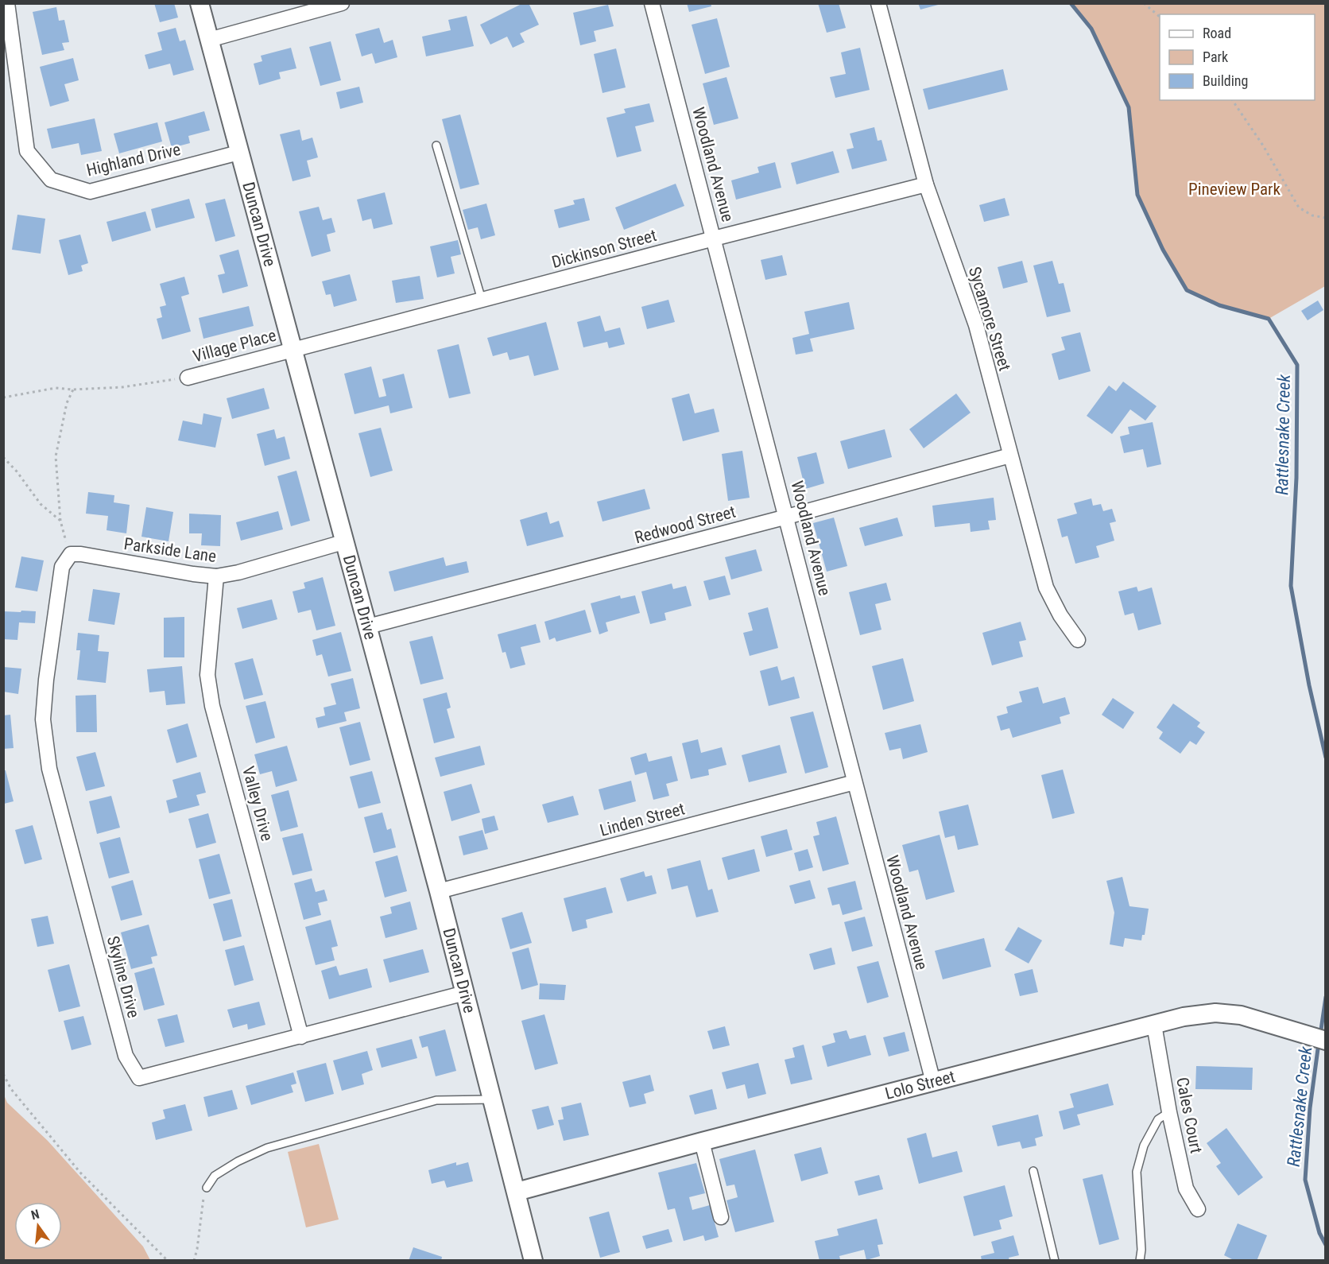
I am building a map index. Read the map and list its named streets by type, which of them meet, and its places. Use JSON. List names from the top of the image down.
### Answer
{
  "streets": {
    "street": [
      "Highland Drive",
      "Woodland Avenue",
      "Duncan Drive",
      "Dickinson Street",
      "Sycamore Street",
      "Village Place",
      "Redwood Street",
      "Parkside Lane",
      "Valley Drive",
      "Linden Street",
      "Skyline Drive",
      "Lolo Street",
      "Cales Court"
    ]
  },
  "crossings": [
    ["Highland Drive", "Duncan Drive"],
    ["Woodland Avenue", "Dickinson Street"],
    ["Woodland Avenue", "Redwood Street"],
    ["Woodland Avenue", "Linden Street"],
    ["Woodland Avenue", "Lolo Street"],
    ["Duncan Drive", "Dickinson Street"],
    ["Duncan Drive", "Village Place"],
    ["Duncan Drive", "Redwood Street"],
    ["Duncan Drive", "Parkside Lane"],
    ["Duncan Drive", "Linden Street"],
    ["Duncan Drive", "Skyline Drive"],
    ["Duncan Drive", "Lolo Street"],
    ["Dickinson Street", "Sycamore Street"],
    ["Dickinson Street", "Village Place"],
    ["Sycamore Street", "Redwood Street"],
    ["Parkside Lane", "Valley Drive"],
    ["Parkside Lane", "Skyline Drive"],
    ["Valley Drive", "Skyline Drive"],
    ["Lolo Street", "Cales Court"]
  ],
  "water": ["Rattlesnake Creek"],
  "parks": ["Pineview Park"],
  "legend": ["Road", "Park", "Building"],
  "north": "top"
}
